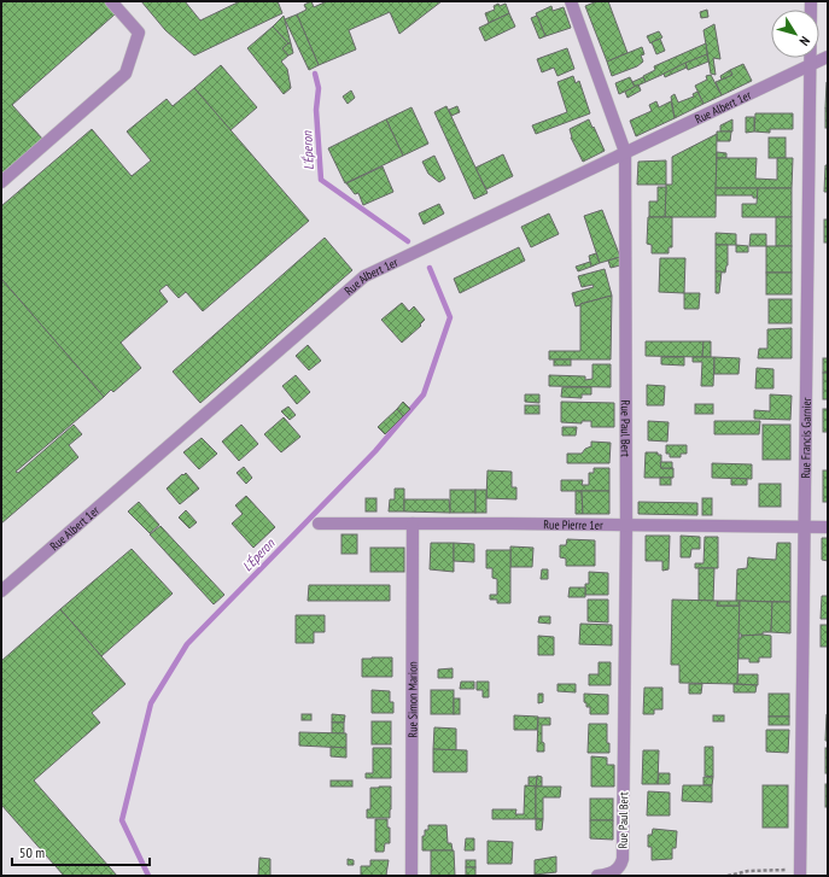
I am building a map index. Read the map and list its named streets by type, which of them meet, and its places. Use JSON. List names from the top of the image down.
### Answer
{
  "streets": {
    "street": [
      "Rue Albert 1er",
      "Rue Paul Bert",
      "Rue Francis Garnier",
      "Rue Pierre 1er",
      "Rue Simon Marion"
    ]
  },
  "crossings": [
    ["Rue Albert 1er", "Rue Paul Bert"],
    ["Rue Albert 1er", "Rue Francis Garnier"],
    ["Rue Paul Bert", "Rue Pierre 1er"],
    ["Rue Francis Garnier", "Rue Pierre 1er"],
    ["Rue Pierre 1er", "Rue Simon Marion"]
  ],
  "water": ["L'Éperon"],
  "scale_bar": "50 m",
  "north": "bottom right"
}
